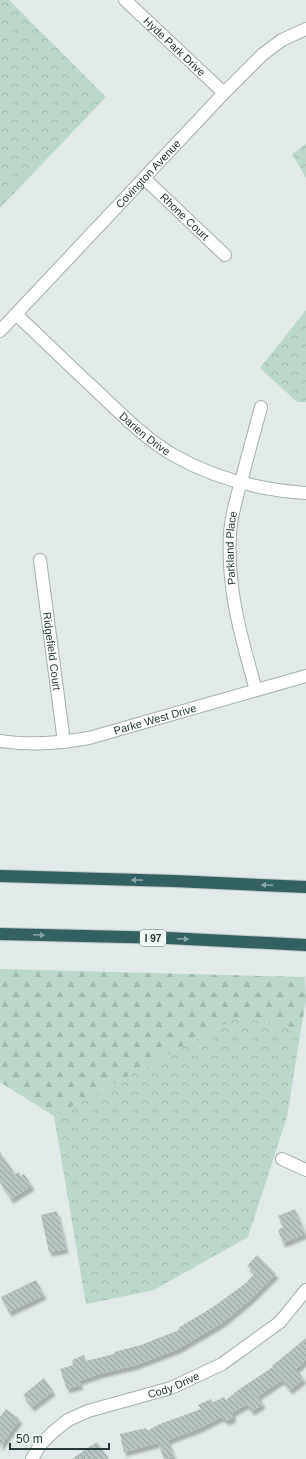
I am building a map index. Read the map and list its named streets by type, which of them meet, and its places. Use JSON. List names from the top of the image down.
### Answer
{
  "streets": {
    "highway": ["I 97"],
    "street": [
      "Hyde Park Drive",
      "Covington Avenue",
      "Rhone Court",
      "Darien Drive",
      "Parkland Place",
      "Ridgefield Court",
      "Parke West Drive",
      "Cody Drive"
    ]
  },
  "crossings": [
    ["Hyde Park Drive", "Covington Avenue"],
    ["Covington Avenue", "Rhone Court"],
    ["Covington Avenue", "Darien Drive"],
    ["Darien Drive", "Parkland Place"],
    ["Parkland Place", "Parke West Drive"],
    ["Ridgefield Court", "Parke West Drive"]
  ],
  "scale_bar": "50 m"
}
